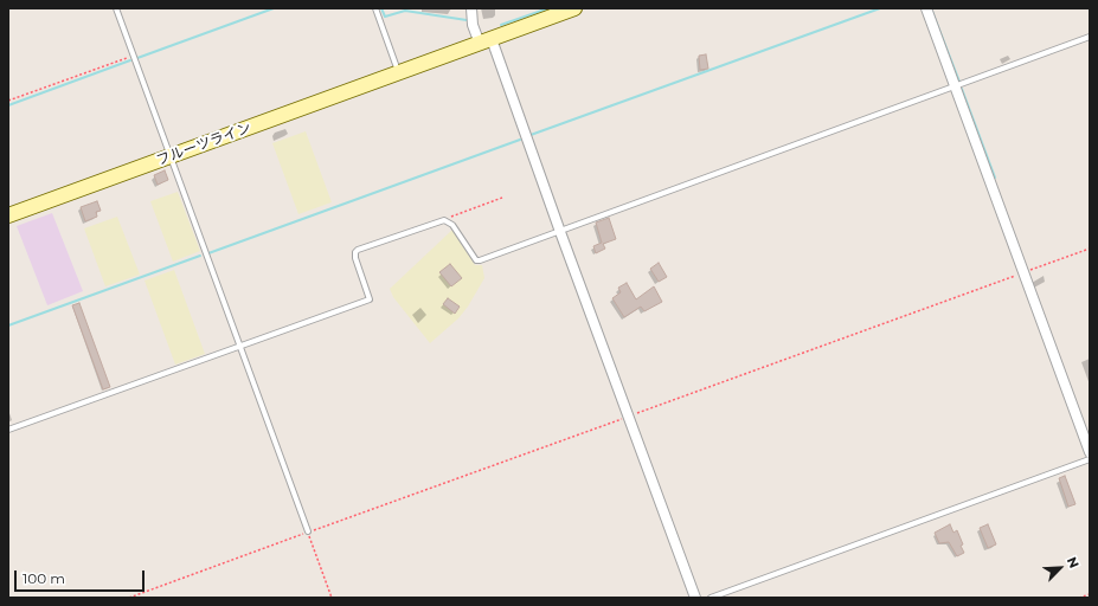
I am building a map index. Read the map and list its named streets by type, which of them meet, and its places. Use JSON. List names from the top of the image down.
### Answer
{
  "streets": {
    "street": ["フルーツライン"]
  },
  "scale_bar": "100 m",
  "north": "top right"
}
